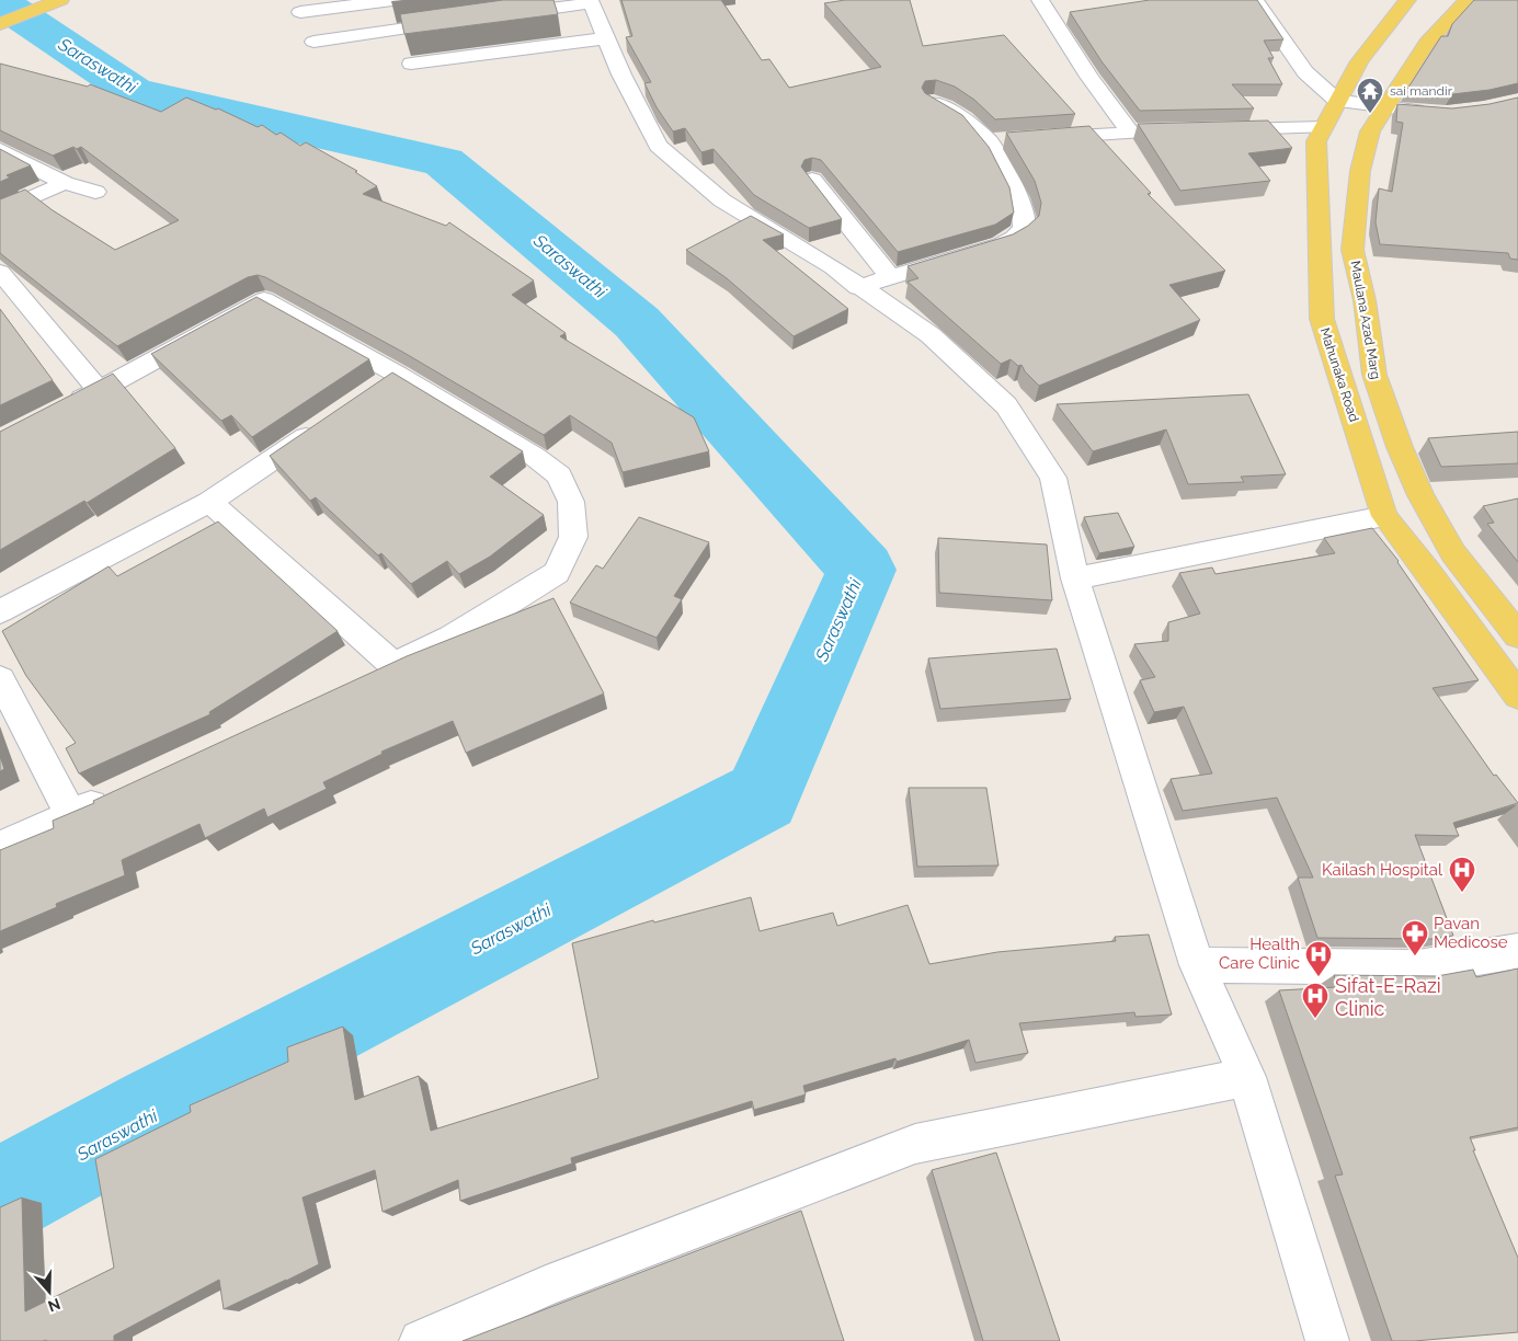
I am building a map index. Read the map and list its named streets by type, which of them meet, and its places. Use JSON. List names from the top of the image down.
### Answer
{
  "streets": {
    "main road": ["Maulana Azad Marg", "Mahunaka Road"]
  },
  "water": ["Saraswathi"],
  "places": {
    "temple": ["sai mandir"],
    "hospital": ["Kailash Hospital", "Health Care Clinic", "Sifat-E-Razi Clinic"],
    "pharmacy": ["Pavan Medicose"]
  },
  "north": "bottom"
}
